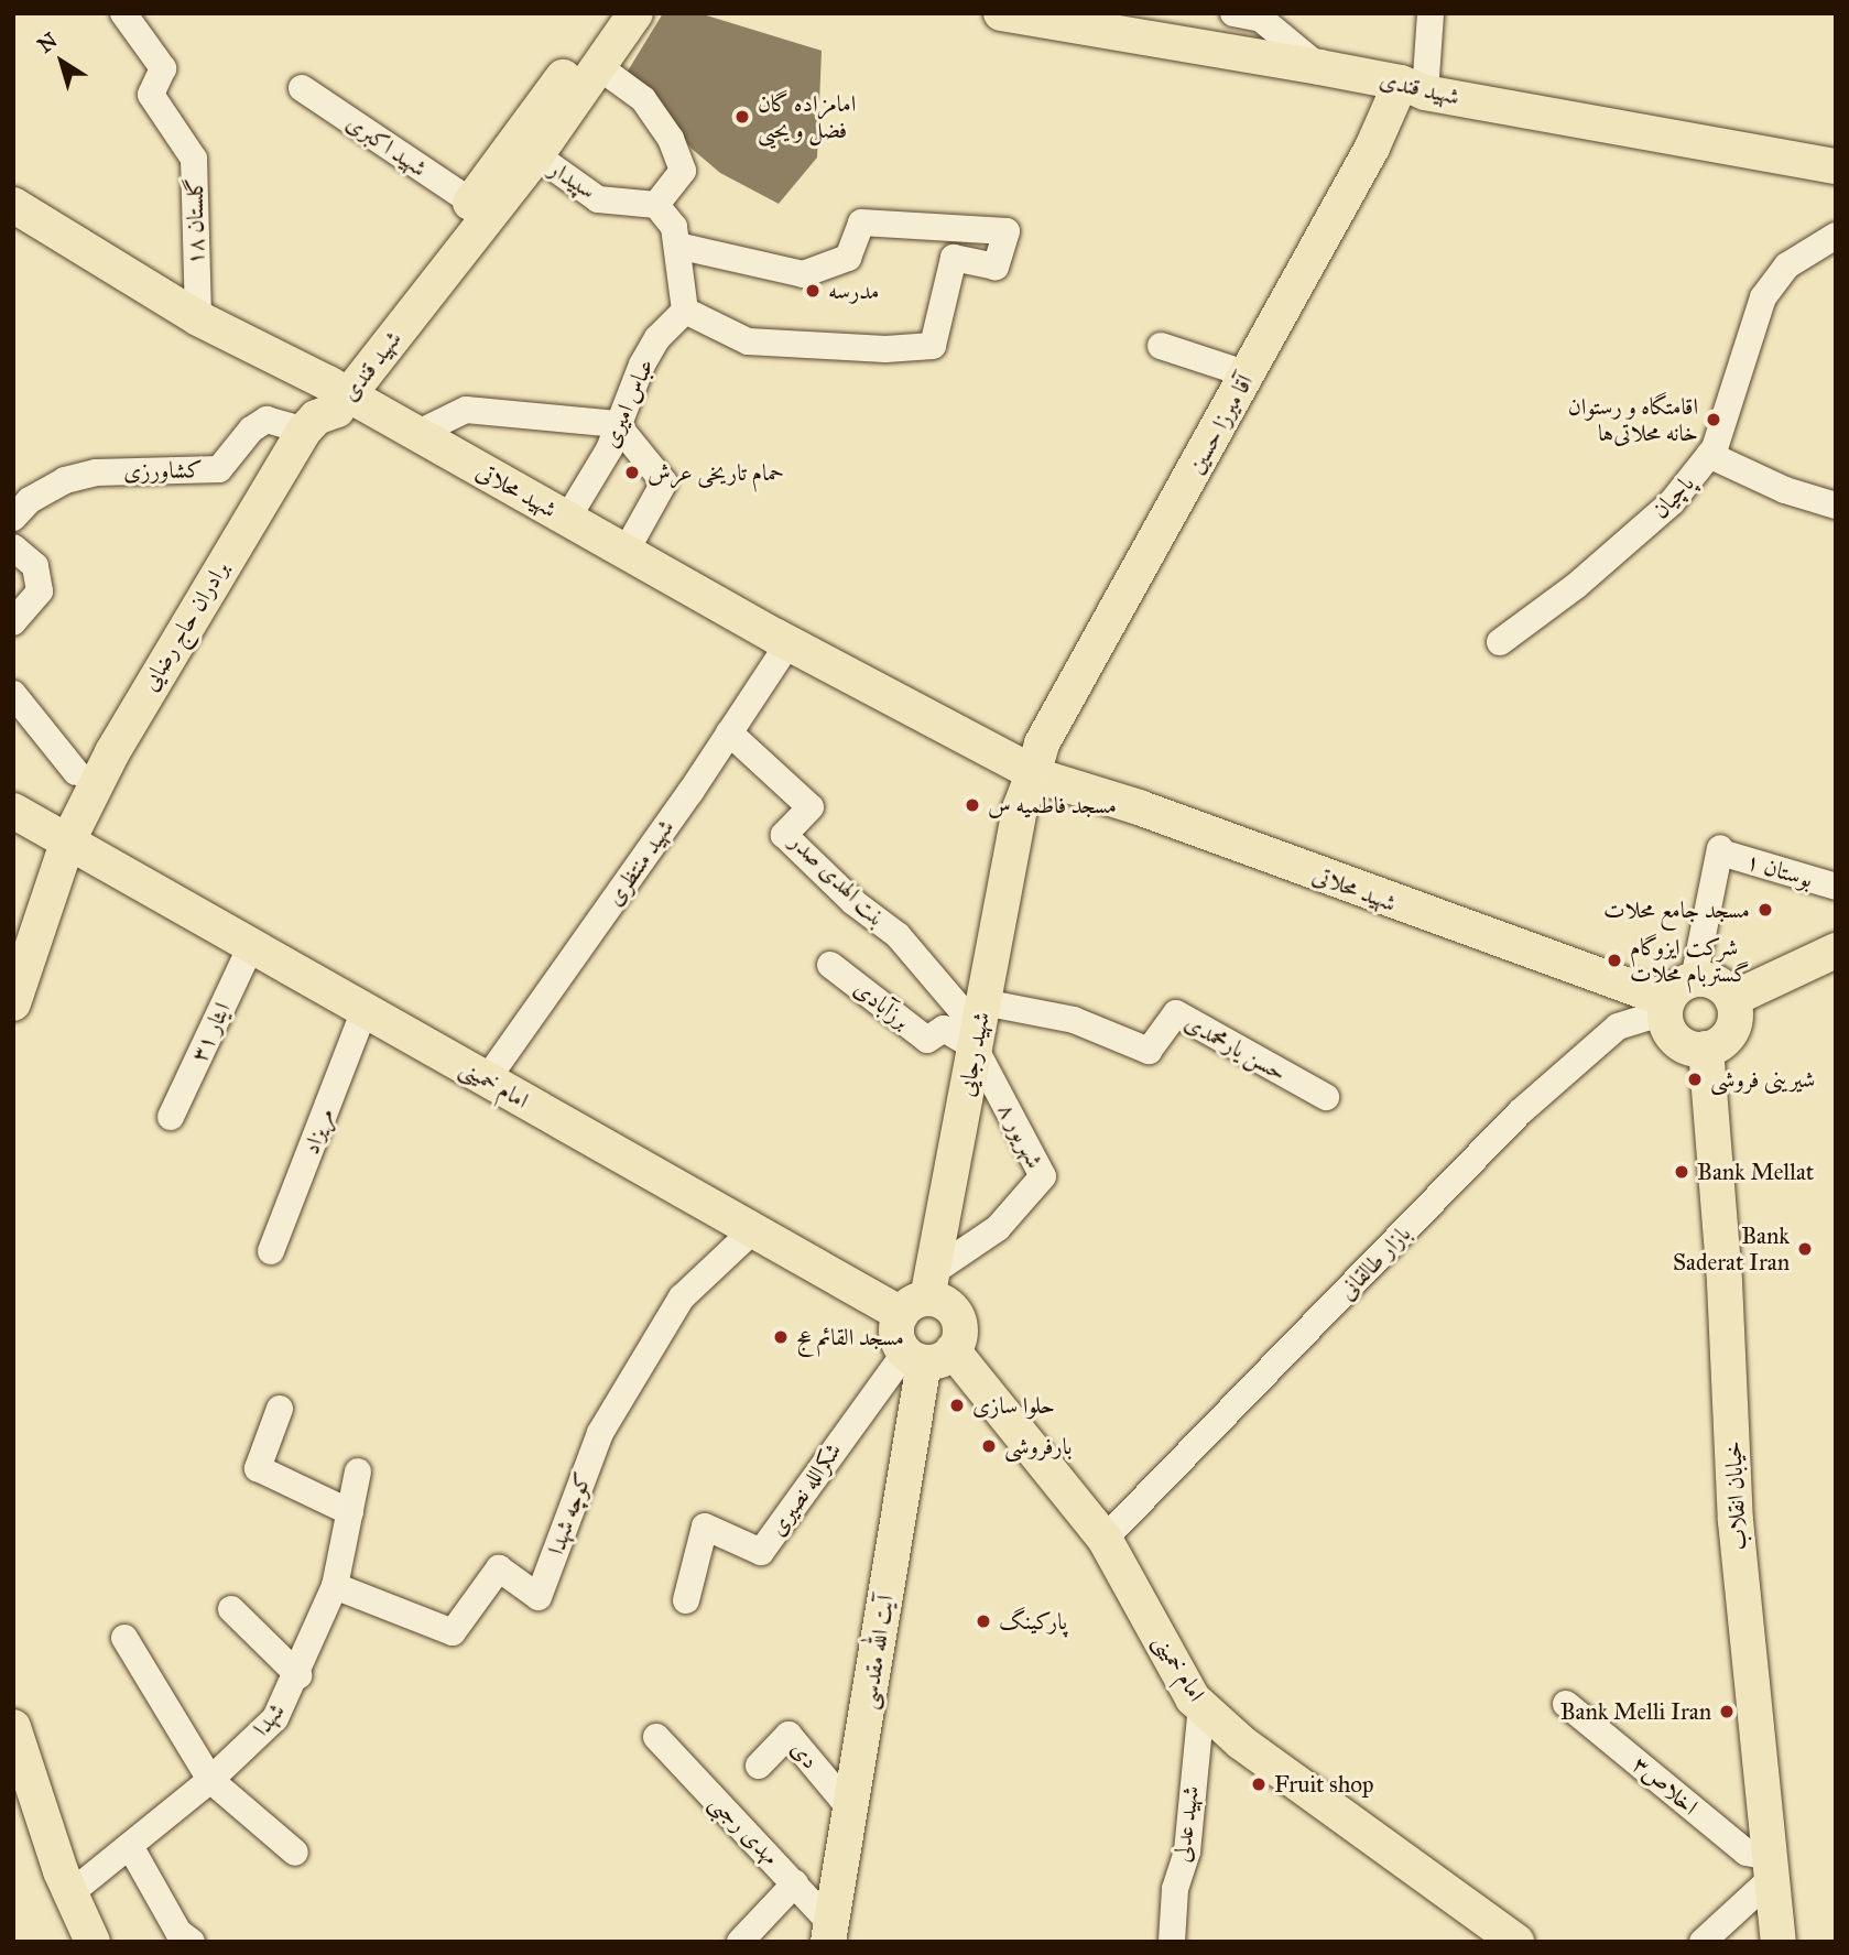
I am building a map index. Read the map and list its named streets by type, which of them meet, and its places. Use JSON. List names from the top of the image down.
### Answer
{
  "streets": {
    "main road": [
      "شهید قندی",
      "آقا میرزا حسین",
      "شهید محلاتی",
      "برادران حاج رضایی",
      "شهید رجایی",
      "امام خمینی",
      "خیابان انقلاب",
      "آیت الله مقدسی"
    ],
    "street": [
      "شهید اکبری",
      "سپیدار",
      "گلستان ۱۸",
      "عباس امیری",
      "کشاورزی",
      "پاچیان",
      "شهید منتظری",
      "بوستان ۱",
      "بنت الهدی صدر",
      "برزآبادی",
      "ایثار ۳۱",
      "حسن یارمحمدی",
      "مریزاد",
      "۸ شهریور",
      "بازار طالقانی",
      "شکرالله نصیری",
      "کوچه شهدا",
      "شهدا",
      "دی",
      "اخلاص۳",
      "شهید عدلی",
      "مهدی رجبی"
    ]
  },
  "crossings": [
    ["شهید قندی", "شهید اکبری"],
    ["شهید قندی", "سپیدار"],
    ["شهید قندی", "آقا میرزا حسین"],
    ["شهید قندی", "کشاورزی"],
    ["شهید قندی", "شهید محلاتی"],
    ["شهید قندی", "برادران حاج رضایی"],
    ["گلستان ۱۸", "شهید محلاتی"],
    ["عباس امیری", "شهید محلاتی"],
    ["آقا میرزا حسین", "شهید محلاتی"],
    ["آقا میرزا حسین", "شهید رجایی"],
    ["کشاورزی", "برادران حاج رضایی"],
    ["شهید محلاتی", "شهید منتظری"],
    ["شهید محلاتی", "بوستان ۱"],
    ["شهید محلاتی", "شهید رجایی"],
    ["شهید محلاتی", "بازار طالقانی"],
    ["شهید محلاتی", "خیابان انقلاب"],
    ["برادران حاج رضایی", "امام خمینی"],
    ["شهید منتظری", "بنت الهدی صدر"],
    ["شهید منتظری", "امام خمینی"],
    ["بوستان ۱", "بازار طالقانی"],
    ["بوستان ۱", "خیابان انقلاب"],
    ["بنت الهدی صدر", "برزآبادی"],
    ["بنت الهدی صدر", "شهید رجایی"],
    ["بنت الهدی صدر", "۸ شهریور"],
    ["برزآبادی", "شهید رجایی"],
    ["برزآبادی", "۸ شهریور"],
    ["ایثار ۳۱", "امام خمینی"],
    ["حسن یارمحمدی", "شهید رجایی"],
    ["شهید رجایی", "امام خمینی"],
    ["شهید رجایی", "۸ شهریور"],
    ["شهید رجایی", "شکرالله نصیری"],
    ["شهید رجایی", "آیت الله مقدسی"],
    ["امام خمینی", "مریزاد"],
    ["امام خمینی", "۸ شهریور"],
    ["امام خمینی", "بازار طالقانی"],
    ["امام خمینی", "شکرالله نصیری"],
    ["امام خمینی", "کوچه شهدا"],
    ["امام خمینی", "آیت الله مقدسی"],
    ["امام خمینی", "شهید عدلی"],
    ["بازار طالقانی", "خیابان انقلاب"],
    ["شکرالله نصیری", "آیت الله مقدسی"],
    ["خیابان انقلاب", "اخلاص۳"],
    ["کوچه شهدا", "شهدا"],
    ["آیت الله مقدسی", "دی"],
    ["آیت الله مقدسی", "مهدی رجبی"]
  ],
  "places": [
    "امامزاده گان فضل و یحیی",
    "مدرسه",
    "اقامتگاه و رستوان خانه محلاتی‌ها",
    "حمام تاریخی عرش",
    "مسجد فاطمیه س",
    "مسجد جامع محلات",
    "شرکت ایزوگام گستربام محلات",
    "شیرینی فروشی",
    "Bank Mellat",
    "Bank Saderat Iran",
    "مسجد القائم عج",
    "حلوا سازی",
    "بارفروشی",
    "پارکینگ",
    "Bank Melli Iran",
    "Fruit shop"
  ],
  "north": "top left"
}
